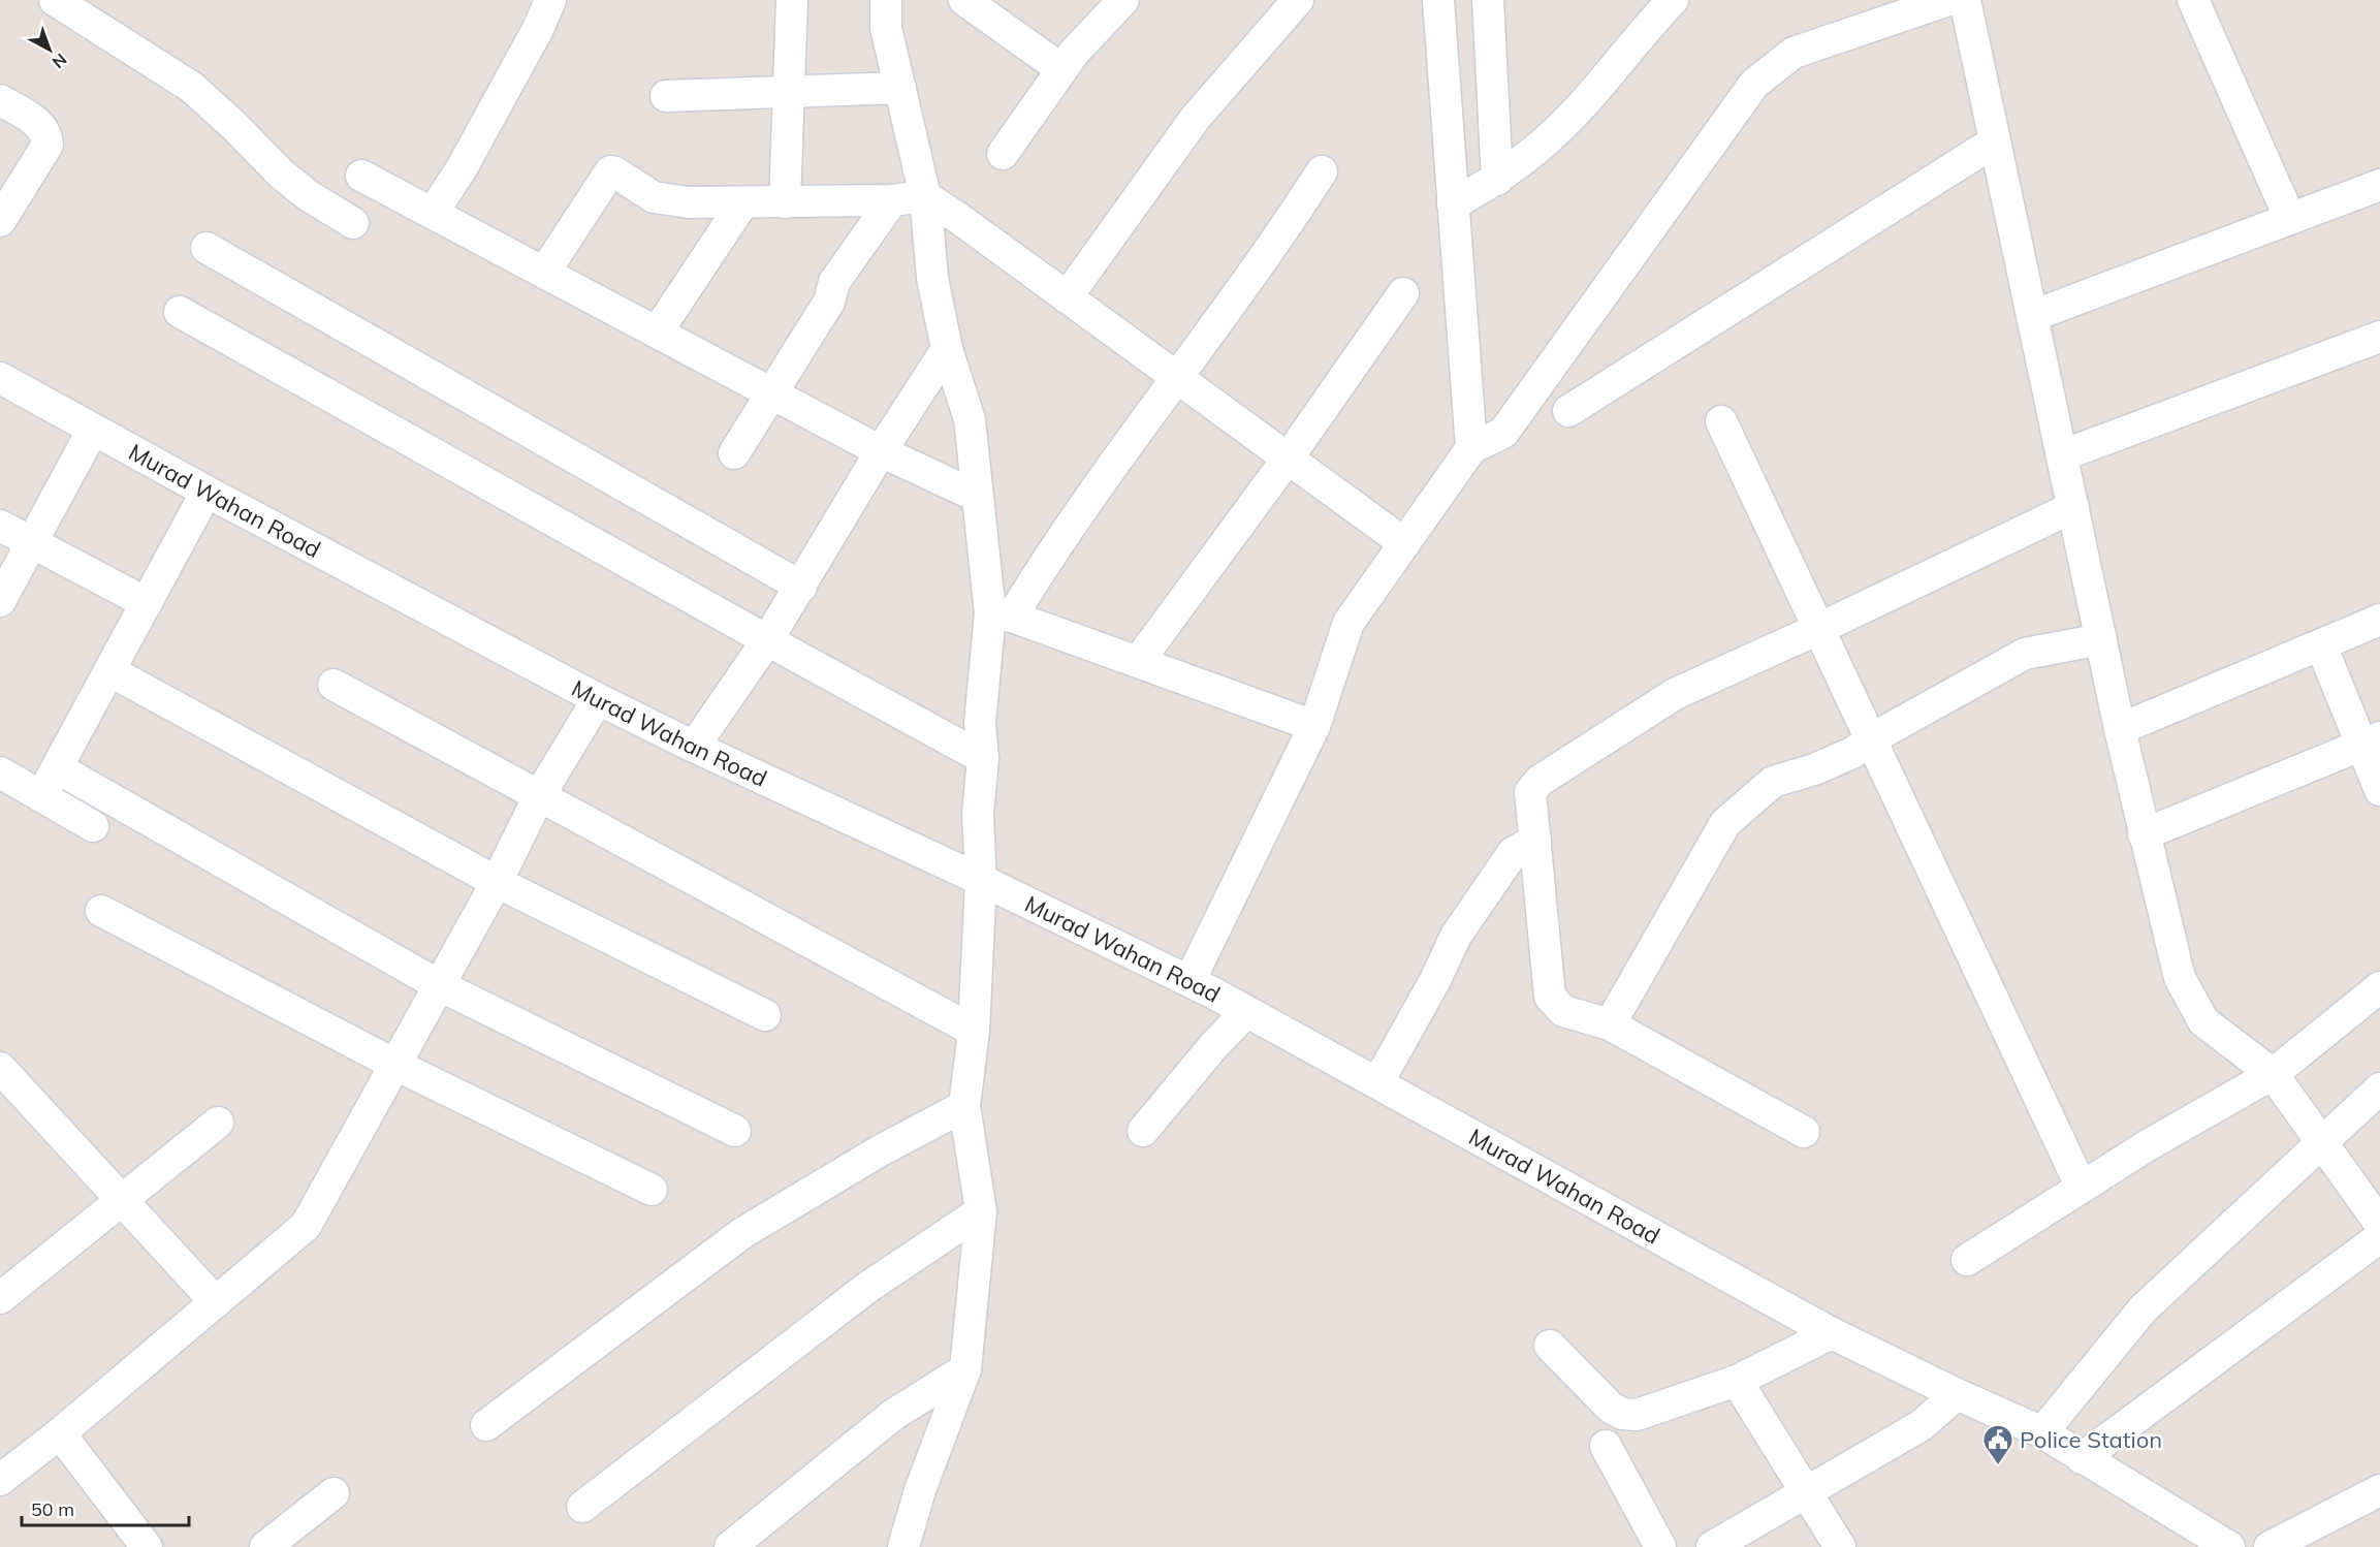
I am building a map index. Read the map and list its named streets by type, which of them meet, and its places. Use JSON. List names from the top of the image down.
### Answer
{
  "streets": {
    "street": ["Murad Wahan Road"]
  },
  "places": {
    "public building": ["Police Station"]
  },
  "scale_bar": "50 m",
  "north": "bottom right"
}
